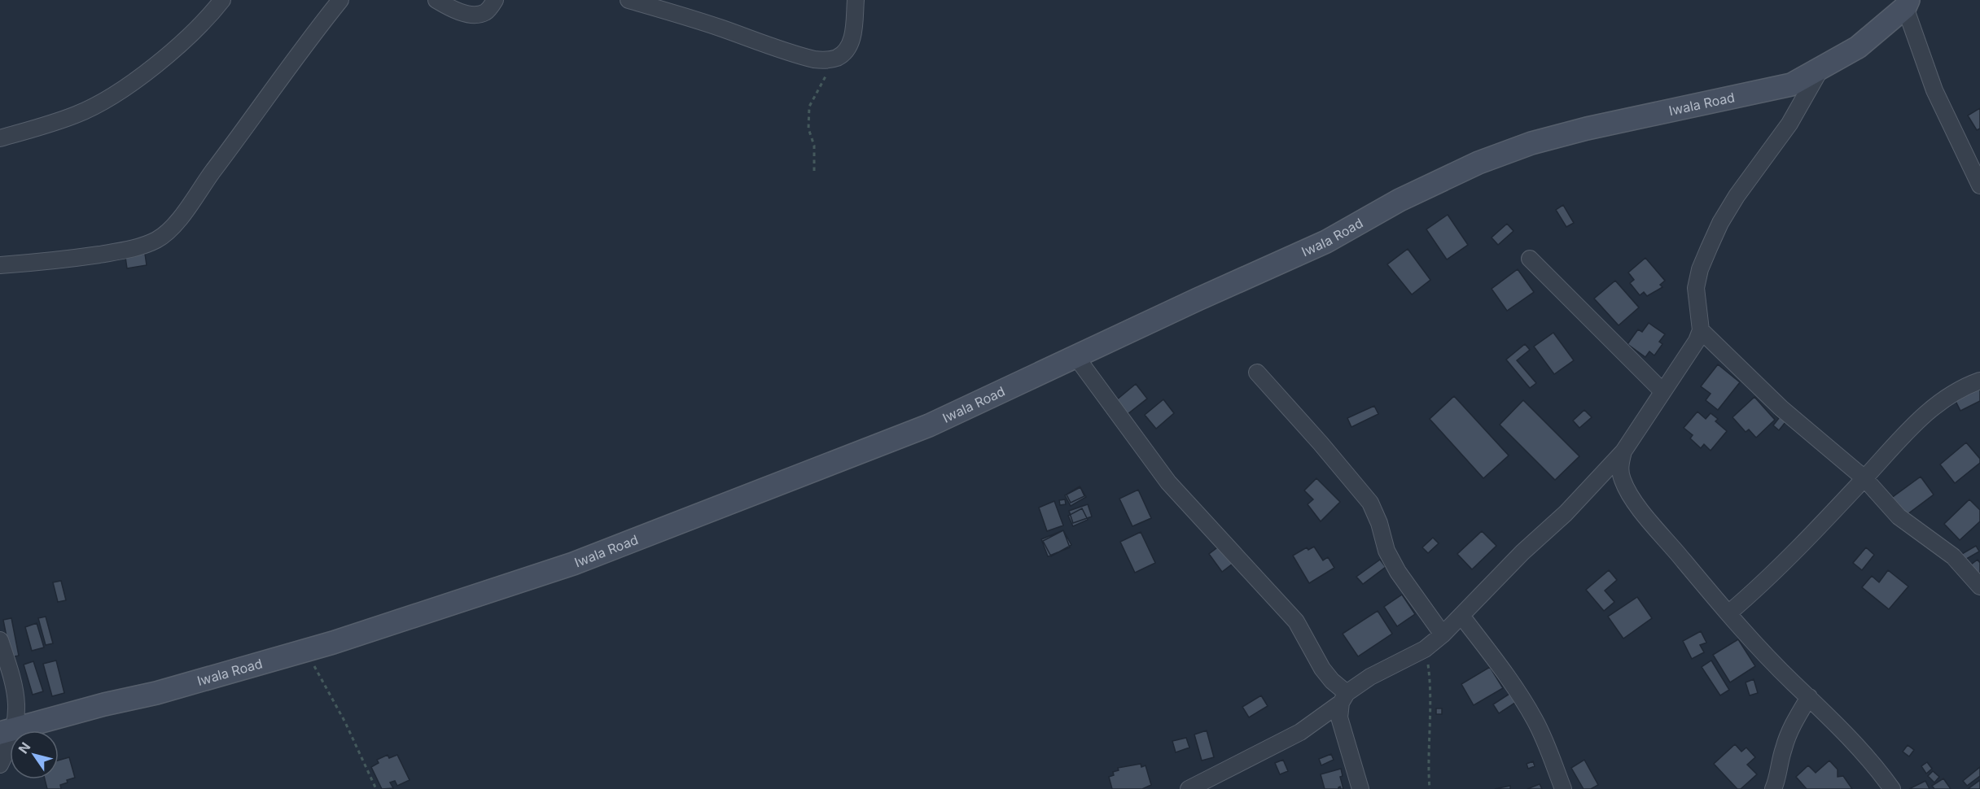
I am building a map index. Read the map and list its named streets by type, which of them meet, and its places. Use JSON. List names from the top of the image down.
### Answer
{
  "streets": {
    "street": ["Iwala Road"]
  },
  "north": "top left"
}
